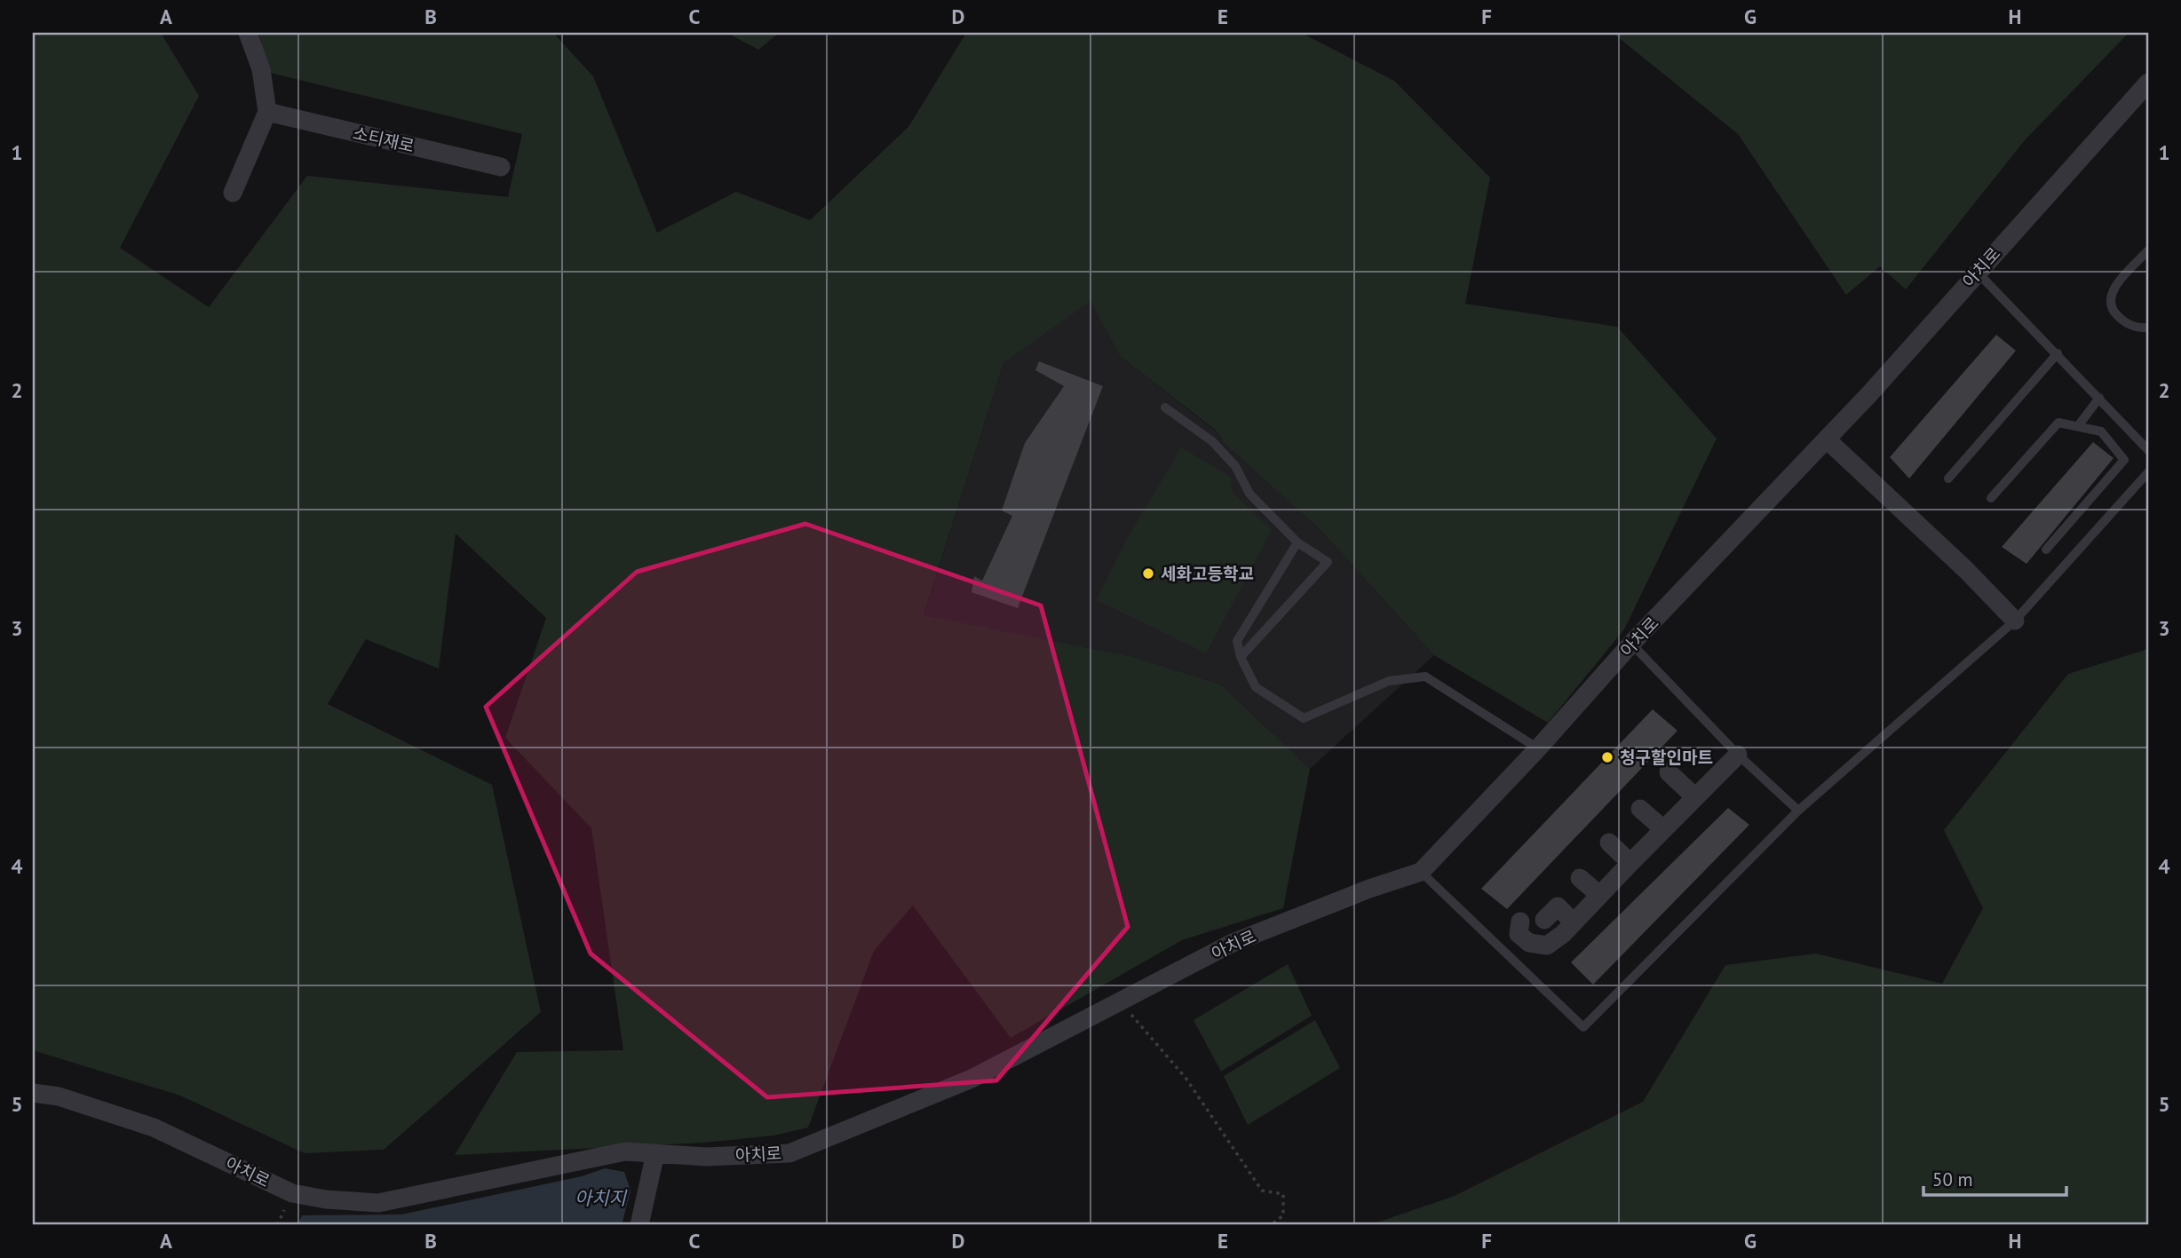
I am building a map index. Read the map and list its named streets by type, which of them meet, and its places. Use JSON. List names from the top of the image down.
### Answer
{
  "streets": {
    "street": ["소티재로", "아치로"]
  },
  "water": ["아치지"],
  "places": ["세화고등학교", "청구할인마트"],
  "scale_bar": "50 m",
  "grid": {
    "columns": [
      "A",
      "B",
      "C",
      "D",
      "E",
      "F",
      "G",
      "H"
    ],
    "rows": [
      "1",
      "2",
      "3",
      "4",
      "5"
    ]
  }
}
